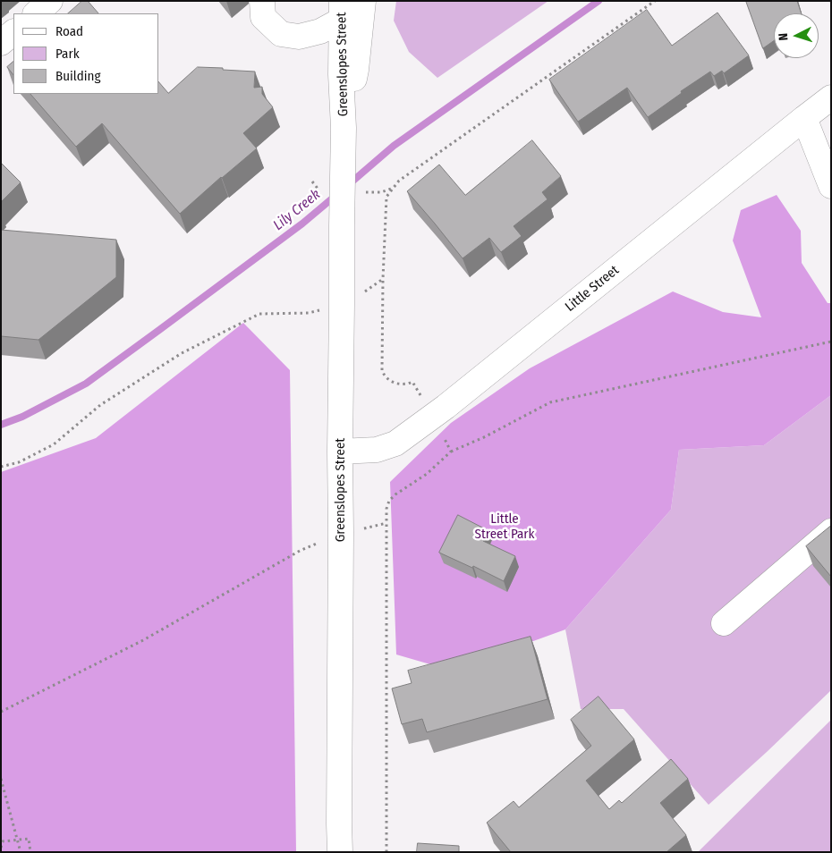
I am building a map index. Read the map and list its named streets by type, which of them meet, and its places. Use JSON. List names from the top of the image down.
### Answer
{
  "streets": {
    "street": ["Greenslopes Street", "Little Street"]
  },
  "crossings": [
    ["Greenslopes Street", "Little Street"]
  ],
  "water": ["Lily Creek"],
  "parks": ["Little Street Park"],
  "legend": ["Road", "Park", "Building"],
  "north": "left"
}
